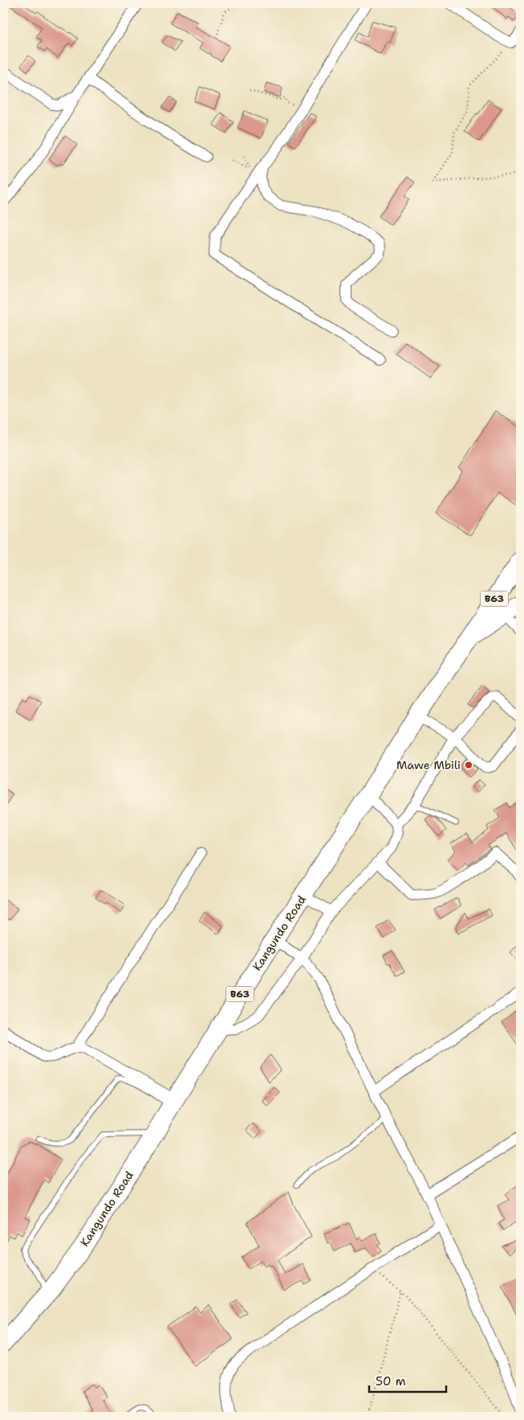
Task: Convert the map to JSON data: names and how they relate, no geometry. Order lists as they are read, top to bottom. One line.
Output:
{"streets":{"highway":["B63","Kangundo Road"]},"places":["Mawe Mbili"],"scale_bar":"50 m"}
